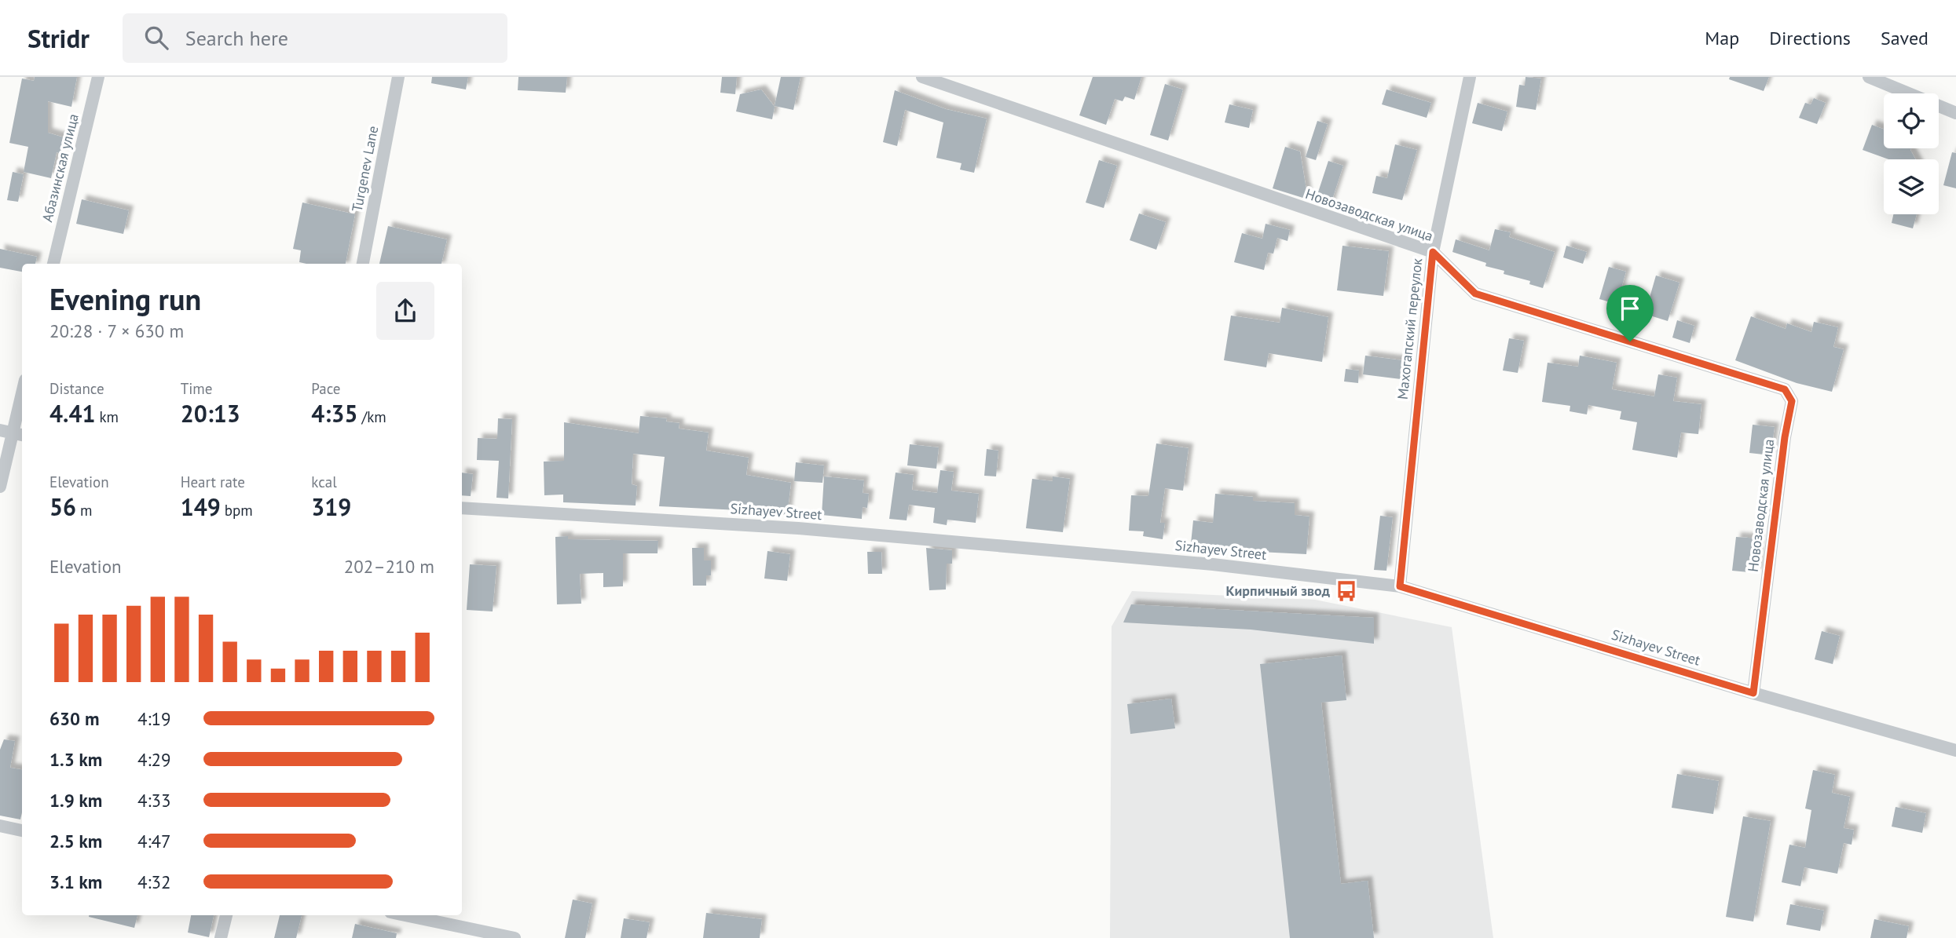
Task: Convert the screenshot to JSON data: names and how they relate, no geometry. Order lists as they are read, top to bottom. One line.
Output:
{"streets":{"street":["Абазинская улица","Turgenev Lane","Новозаводская улица","Махогапский переулок","Sizhayev Street"]},"crossings":[["Новозаводская улица","Махогапский переулок"],["Новозаводская улица","Sizhayev Street"],["Махогапский переулок","Sizhayev Street"]],"places":{"bus stop":["Кирпичный звод"]},"page":{"header":"Stridr","search":"Search here","nav":["Map","Directions","Saved"],"heading":["Evening run","20:28 · 7 × 630 m"],"stats":[["Distance","4.41 km"],["Time","20:13"],["Pace","4:35 /km"],["Elevation","56 m"],["Heart rate","149 bpm"],["kcal","319"]],"chart":["Elevation","202–210 m"],"list":[{"name":"630 m","note":"4:19"},{"name":"1.3 km","note":"4:29"},{"name":"1.9 km","note":"4:33"},{"name":"2.5 km","note":"4:47"},{"name":"3.1 km","note":"4:32"}]}}
